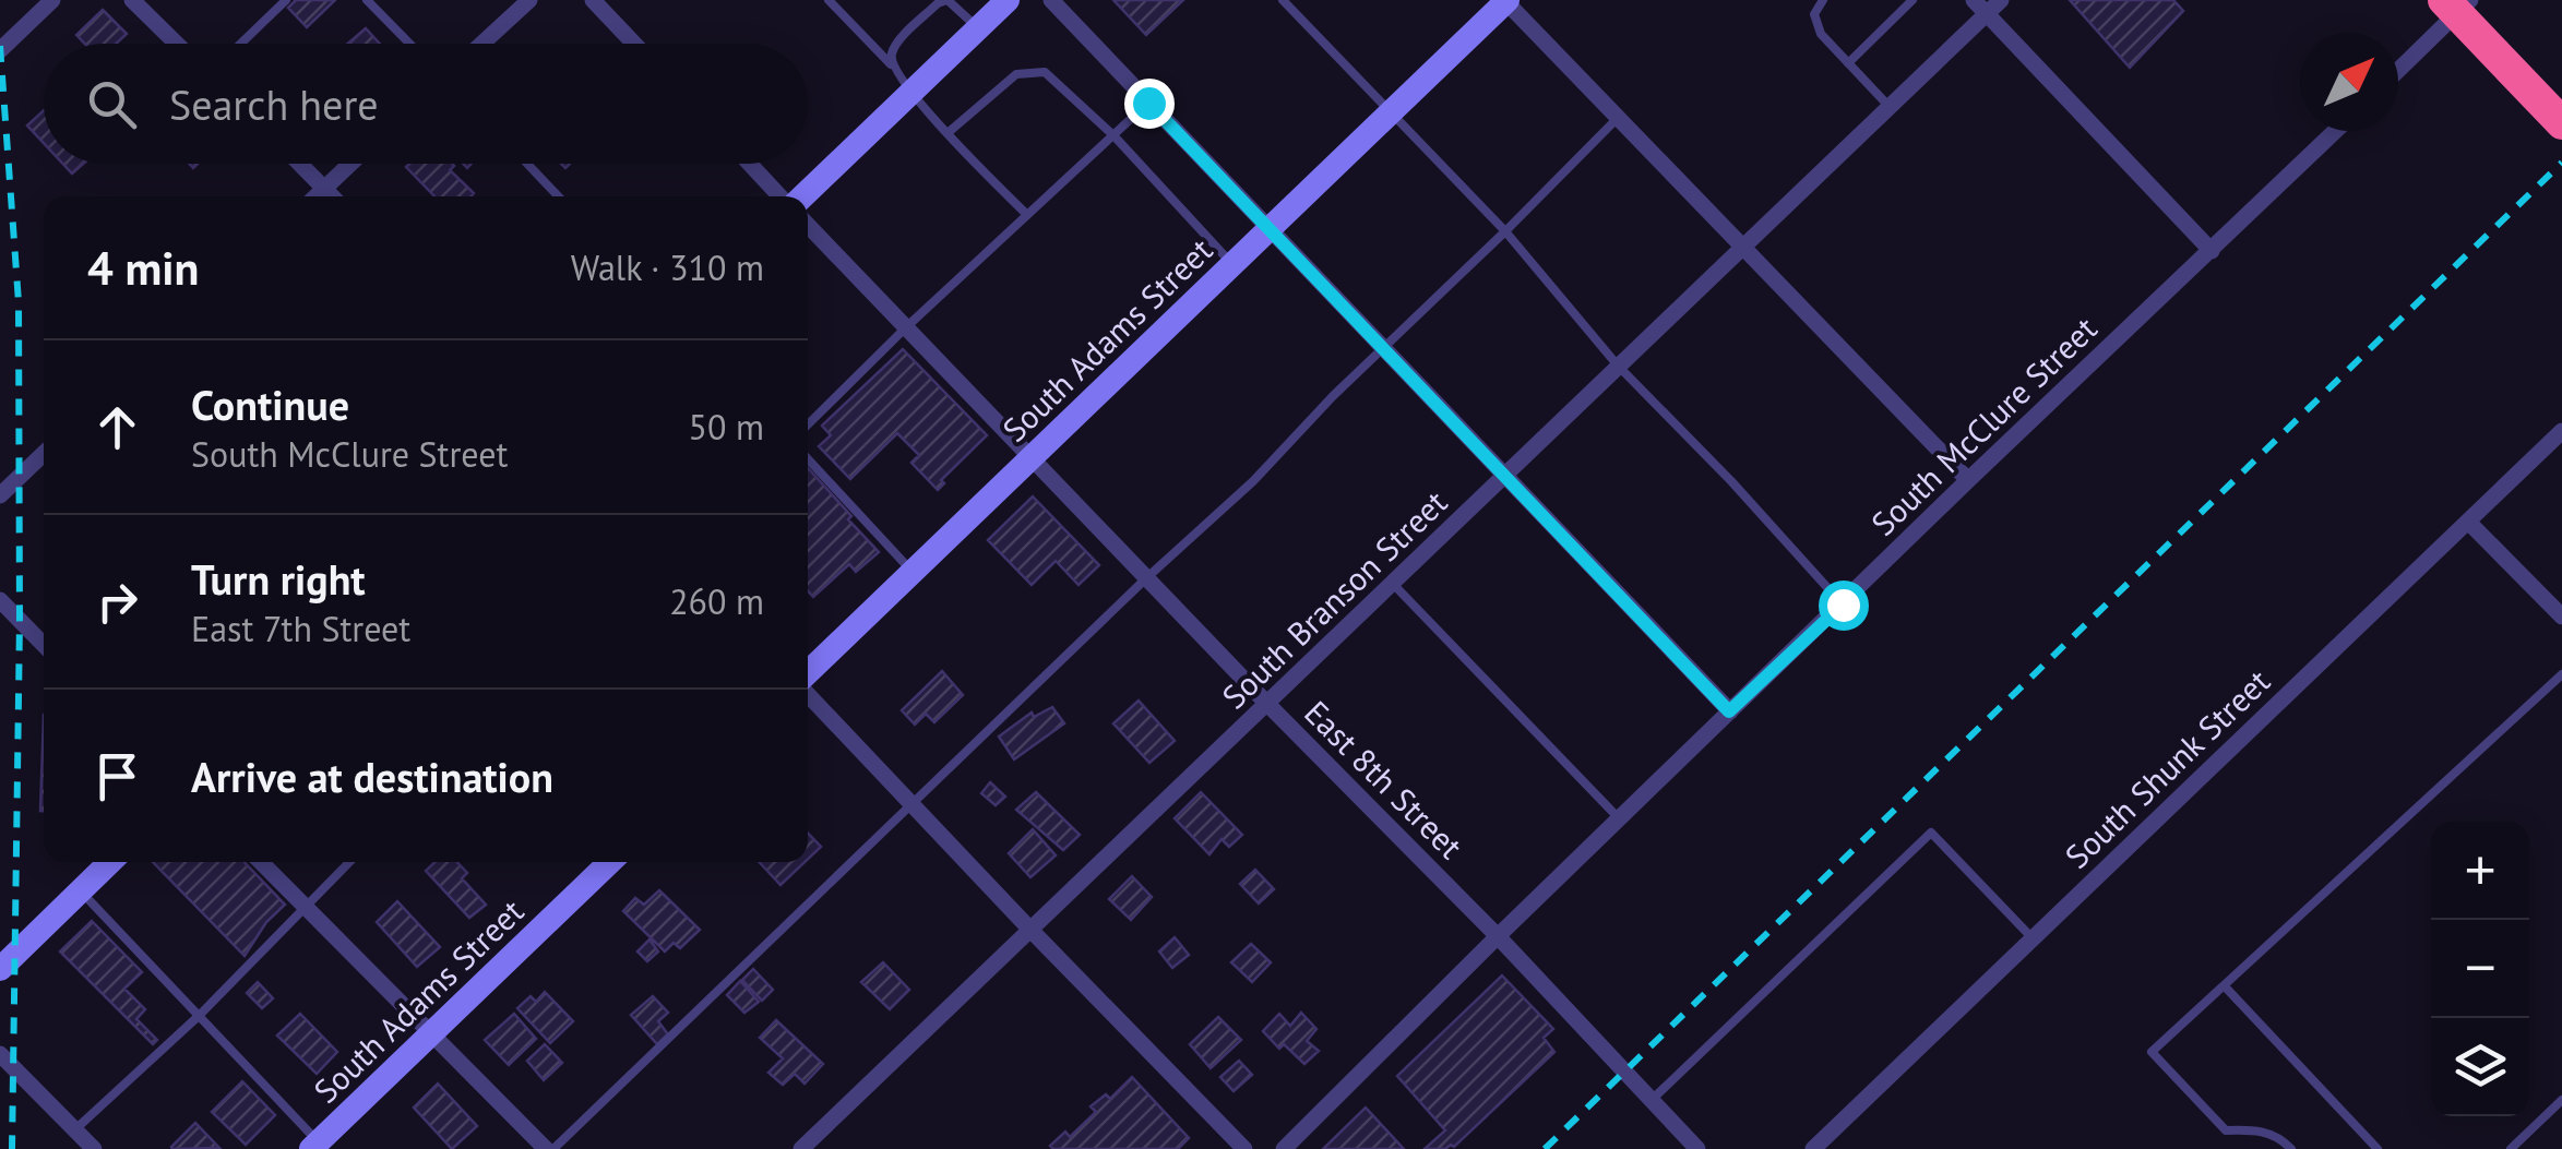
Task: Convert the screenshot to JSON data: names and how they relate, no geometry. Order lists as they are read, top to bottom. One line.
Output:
{"streets":{"main road":["South Adams Street"],"street":["South McClure Street","South Branson Street","South Shunk Street","East 8th Street"]},"crossings":[["South Adams Street","East 8th Street"],["South McClure Street","East 8th Street"],["South Branson Street","East 8th Street"]],"north":"top right","page":{"search":"Search here","heading":["4 min","Walk · 310 m"],"list":[["Continue","South McClure Street","50 m"],["Turn right","East 7th Street","260 m"],"Arrive at destination"],"map_buttons":["+","−"]}}
